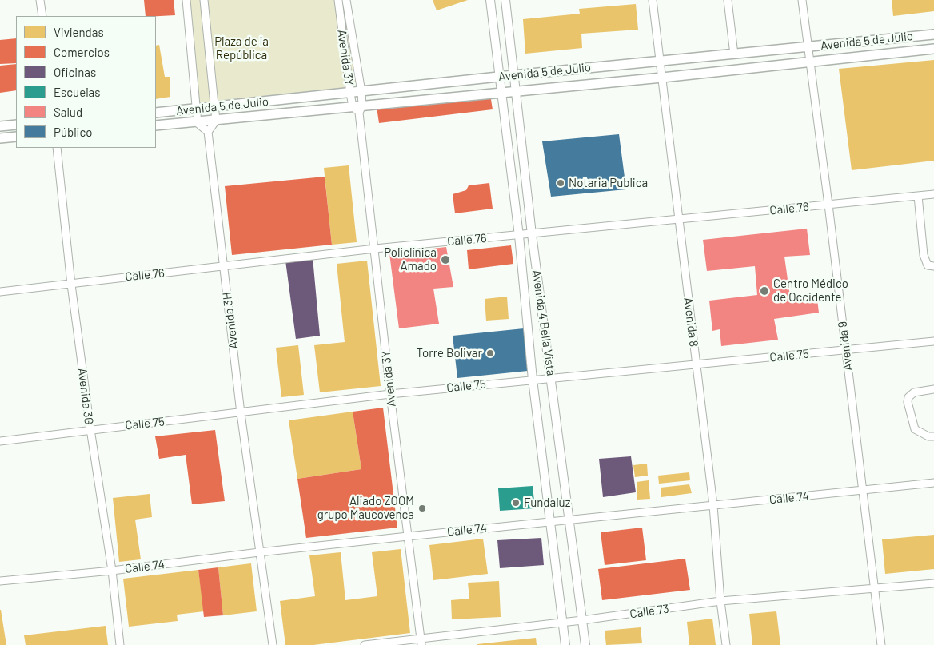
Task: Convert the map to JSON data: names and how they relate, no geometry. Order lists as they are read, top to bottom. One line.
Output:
{"streets":{"main road":["Avenida 5 de Julio"],"street":["Avenida 3Y","Calle 76","Avenida 3H","Avenida 8","Avenida 4 Bella Vista","Avenida 9","Calle 75","Avenida 3G","Calle 74","Calle 73"]},"crossings":[["Avenida 5 de Julio","Avenida 3Y"],["Avenida 5 de Julio","Avenida 8"],["Avenida 5 de Julio","Avenida 4 Bella Vista"],["Avenida 5 de Julio","Avenida 9"],["Avenida 3Y","Calle 76"],["Avenida 3Y","Calle 75"],["Avenida 3Y","Calle 74"],["Avenida 3Y","Calle 73"],["Calle 76","Avenida 3H"],["Calle 76","Avenida 8"],["Calle 76","Avenida 4 Bella Vista"],["Calle 76","Avenida 9"],["Calle 76","Avenida 3G"],["Avenida 3H","Calle 75"],["Avenida 3H","Calle 74"],["Avenida 8","Calle 75"],["Avenida 8","Calle 74"],["Avenida 8","Calle 73"],["Avenida 4 Bella Vista","Calle 75"],["Avenida 4 Bella Vista","Calle 74"],["Avenida 4 Bella Vista","Calle 73"],["Avenida 9","Calle 75"],["Avenida 9","Calle 74"],["Avenida 9","Calle 73"],["Calle 75","Avenida 3G"],["Avenida 3G","Calle 74"]],"parks":["Plaza de la República"],"places":["Notaria Publica","Policlínica Amado","Centro Médico de Occidente","Torre Bolivar","Fundaluz","Aliado ZOOM grupo Maucovenca"],"legend":["Viviendas","Comercios","Oficinas","Escuelas","Salud","Público"]}
